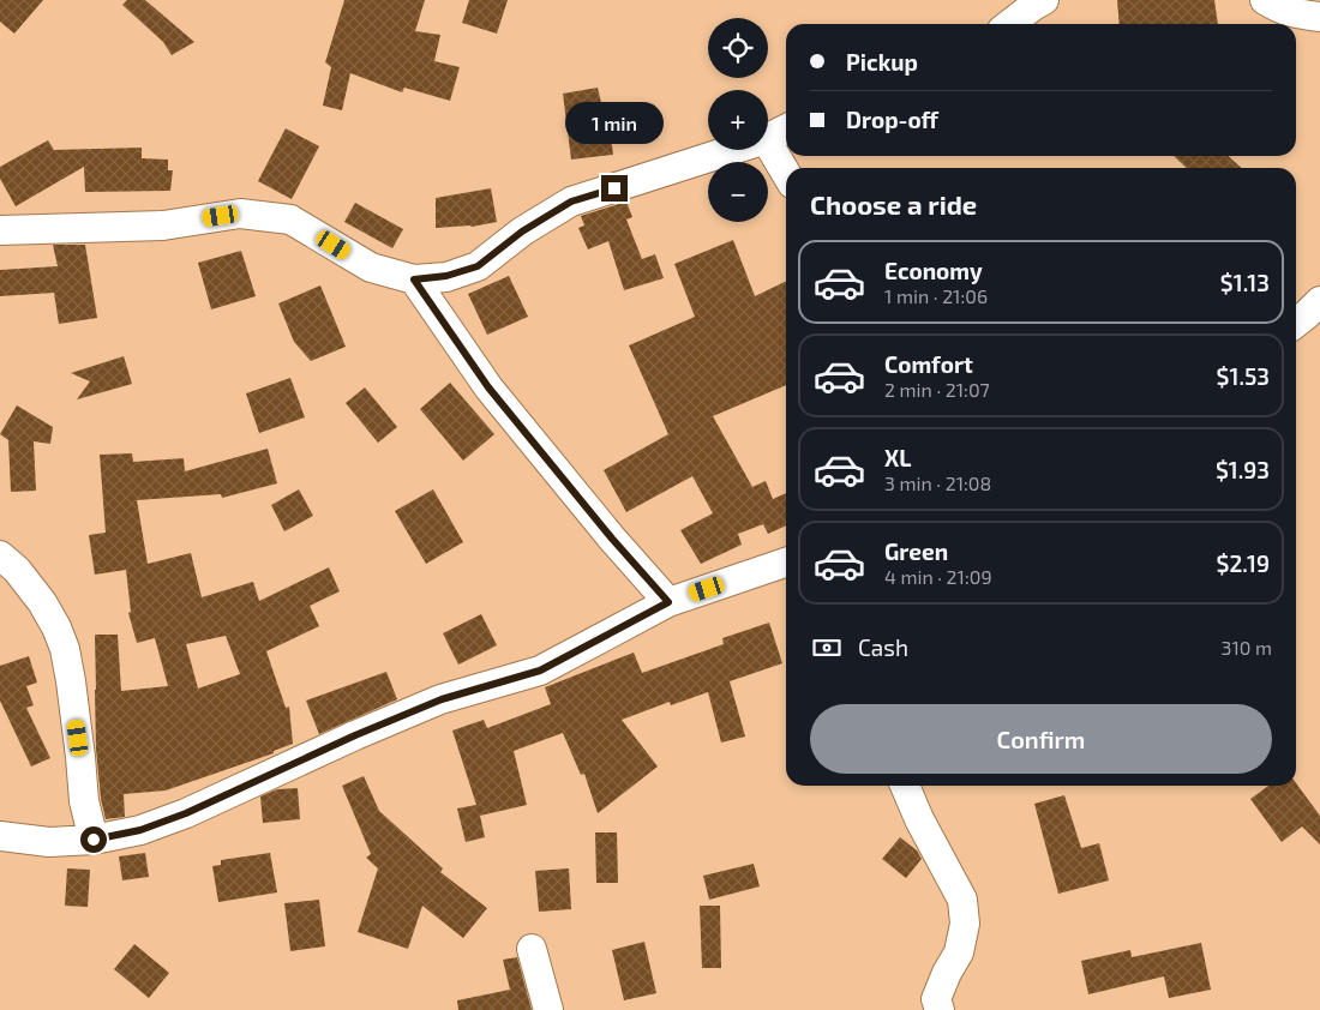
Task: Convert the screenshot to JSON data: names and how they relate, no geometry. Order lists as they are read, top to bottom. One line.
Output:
{"page":{"map_buttons":["+","−"],"banner":["Pickup","Drop-off"],"bubble":"1 min","heading":"Choose a ride","list":[{"name":"Economy","note":"1 min · 21:06","value":"$1.13"},{"name":"Comfort","note":"2 min · 21:07","value":"$1.53"},{"name":"XL","note":"3 min · 21:08","value":"$1.93"},{"name":"Green","note":"4 min · 21:09","value":"$2.19"}],"pay":["Cash","310 m"],"buttons":"Confirm"}}
